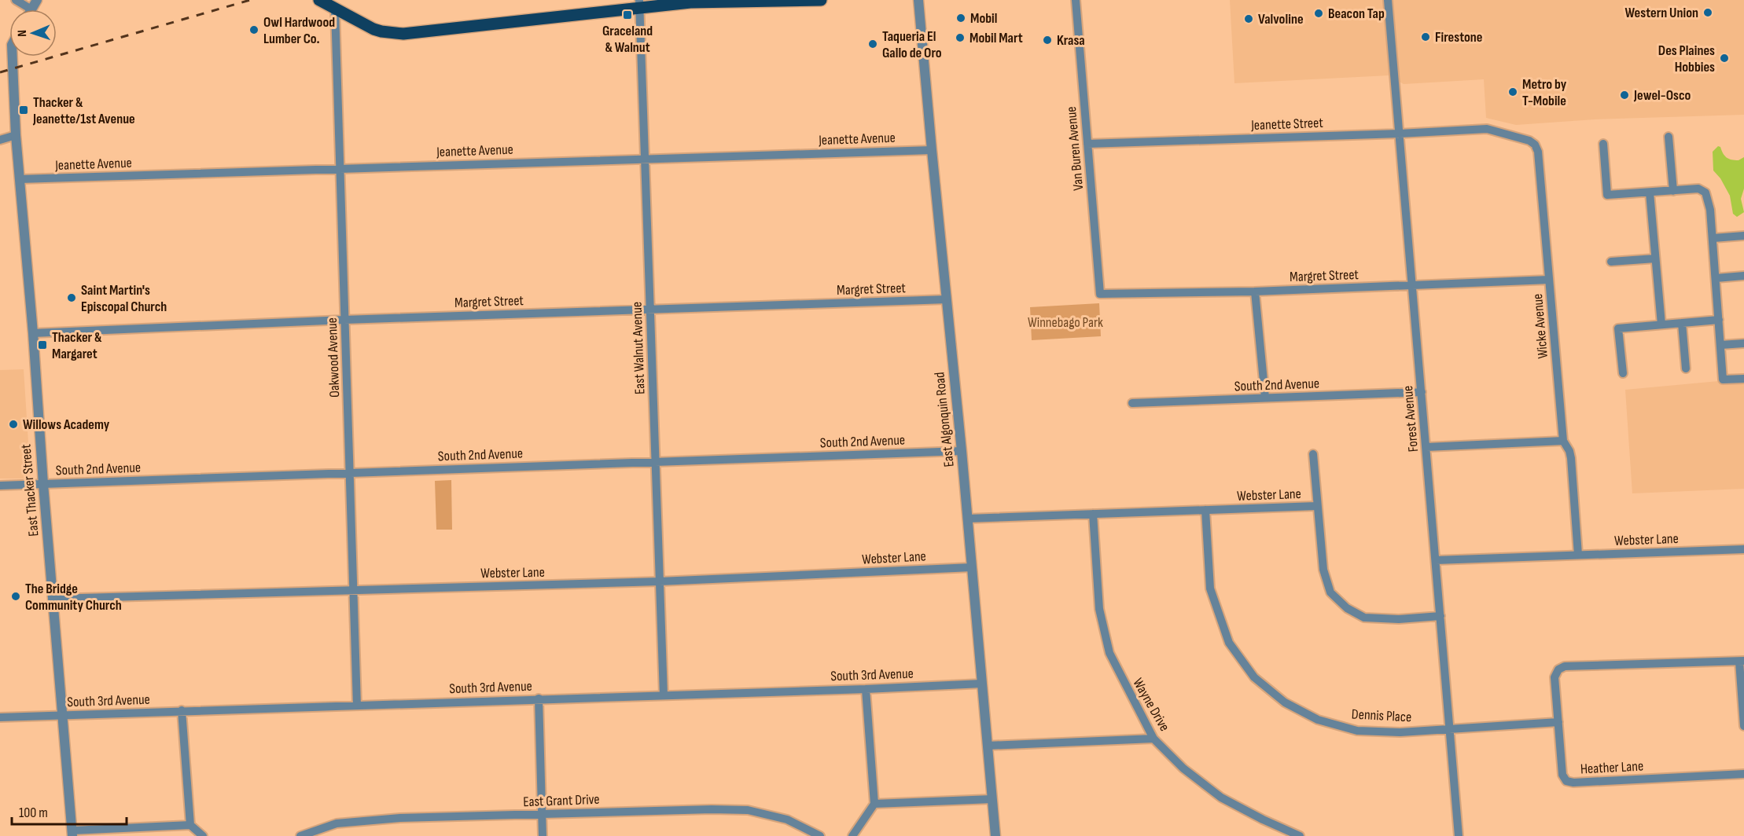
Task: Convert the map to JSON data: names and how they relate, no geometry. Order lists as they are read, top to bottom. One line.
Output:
{"streets":{"street":["Jeanette Street","Jeanette Avenue","Van Buren Avenue","Margret Street","Wicke Avenue","East Walnut Avenue","Oakwood Avenue","South 2nd Avenue","Forest Avenue","East Algonquin Road","East Thacker Street","Webster Lane","South 3rd Avenue","Wayne Drive","Dennis Place","Heather Lane","East Grant Drive"]},"crossings":[["Jeanette Street","Van Buren Avenue"],["Jeanette Street","Wicke Avenue"],["Jeanette Street","Forest Avenue"],["Jeanette Avenue","East Walnut Avenue"],["Jeanette Avenue","Oakwood Avenue"],["Jeanette Avenue","East Algonquin Road"],["Jeanette Avenue","East Thacker Street"],["Van Buren Avenue","Margret Street"],["Margret Street","Wicke Avenue"],["Margret Street","East Walnut Avenue"],["Margret Street","Oakwood Avenue"],["Margret Street","Forest Avenue"],["Margret Street","East Algonquin Road"],["Margret Street","East Thacker Street"],["Wicke Avenue","Webster Lane"],["East Walnut Avenue","South 2nd Avenue"],["East Walnut Avenue","Webster Lane"],["East Walnut Avenue","South 3rd Avenue"],["Oakwood Avenue","South 2nd Avenue"],["Oakwood Avenue","Webster Lane"],["Oakwood Avenue","South 3rd Avenue"],["South 2nd Avenue","Forest Avenue"],["South 2nd Avenue","East Algonquin Road"],["South 2nd Avenue","East Thacker Street"],["Forest Avenue","Webster Lane"],["Forest Avenue","Dennis Place"],["East Algonquin Road","Webster Lane"],["East Algonquin Road","South 3rd Avenue"],["East Thacker Street","Webster Lane"],["East Thacker Street","South 3rd Avenue"],["Webster Lane","Wayne Drive"],["Webster Lane","Dennis Place"],["Dennis Place","Heather Lane"]],"parks":["Winnebago Park"],"places":{"other":["Western Union","Beacon Tap","Mobil","Valvoline","Owl Hardwood Lumber Co.","Firestone","Mobil Mart","Krasa","Taqueria El Gallo de Oro","Des Plaines Hobbies","Metro by T-Mobile","Jewel-Osco","Saint Martin's Episcopal Church","Willows Academy","The Bridge Community Church"],"transit":["Graceland & Walnut","Thacker & Jeanette/1st Avenue","Thacker & Margaret"]},"scale_bar":"100 m","north":"left"}
